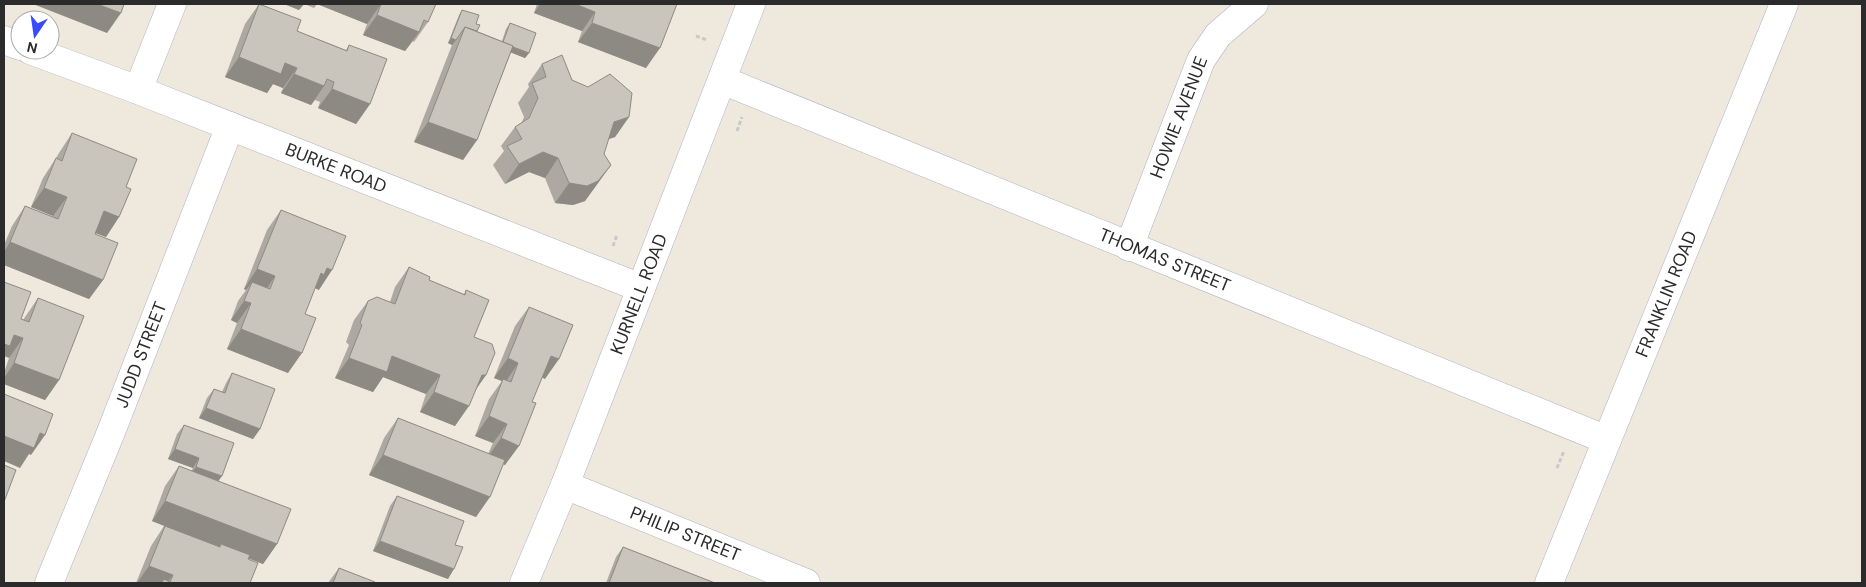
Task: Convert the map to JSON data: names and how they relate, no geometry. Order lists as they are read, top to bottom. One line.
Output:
{"streets":{"street":["HOWIE AVENUE","BURKE ROAD","THOMAS STREET","KURNELL ROAD","FRANKLIN ROAD","JUDD STREET","PHILIP STREET"]},"crossings":[["HOWIE AVENUE","THOMAS STREET"],["BURKE ROAD","KURNELL ROAD"],["BURKE ROAD","JUDD STREET"],["THOMAS STREET","KURNELL ROAD"],["THOMAS STREET","FRANKLIN ROAD"],["KURNELL ROAD","PHILIP STREET"]],"north":"bottom"}
